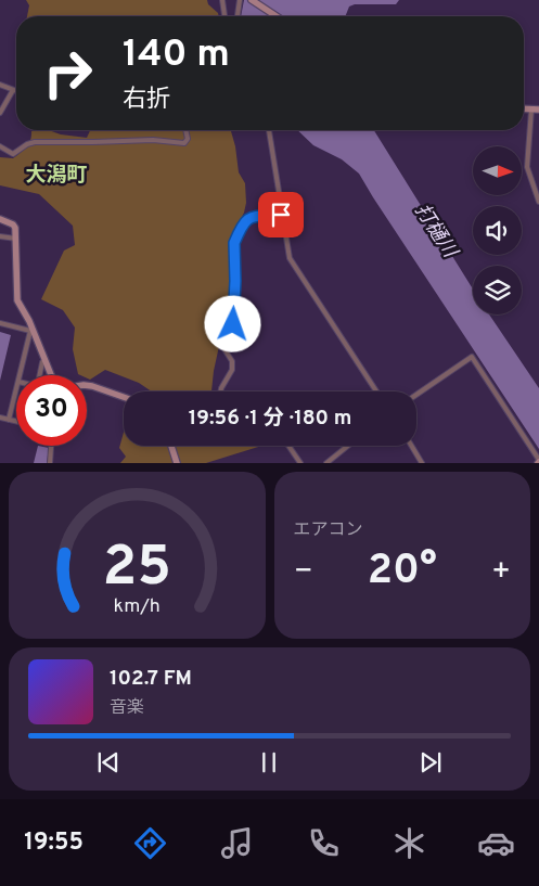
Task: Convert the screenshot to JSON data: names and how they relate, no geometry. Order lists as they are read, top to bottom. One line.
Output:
{"districts":["大潟町"],"water":["打樋川"],"north":"right","page":{"turn":["140 m","右折"],"limit":"30","trip":"19:56 · 1 分 · 180 m","tile":"エアコン","heat":["−","20°","+"],"song":["102.7 FM","音楽"],"tabs":"19:55","gauge":["25","km/h"]}}
